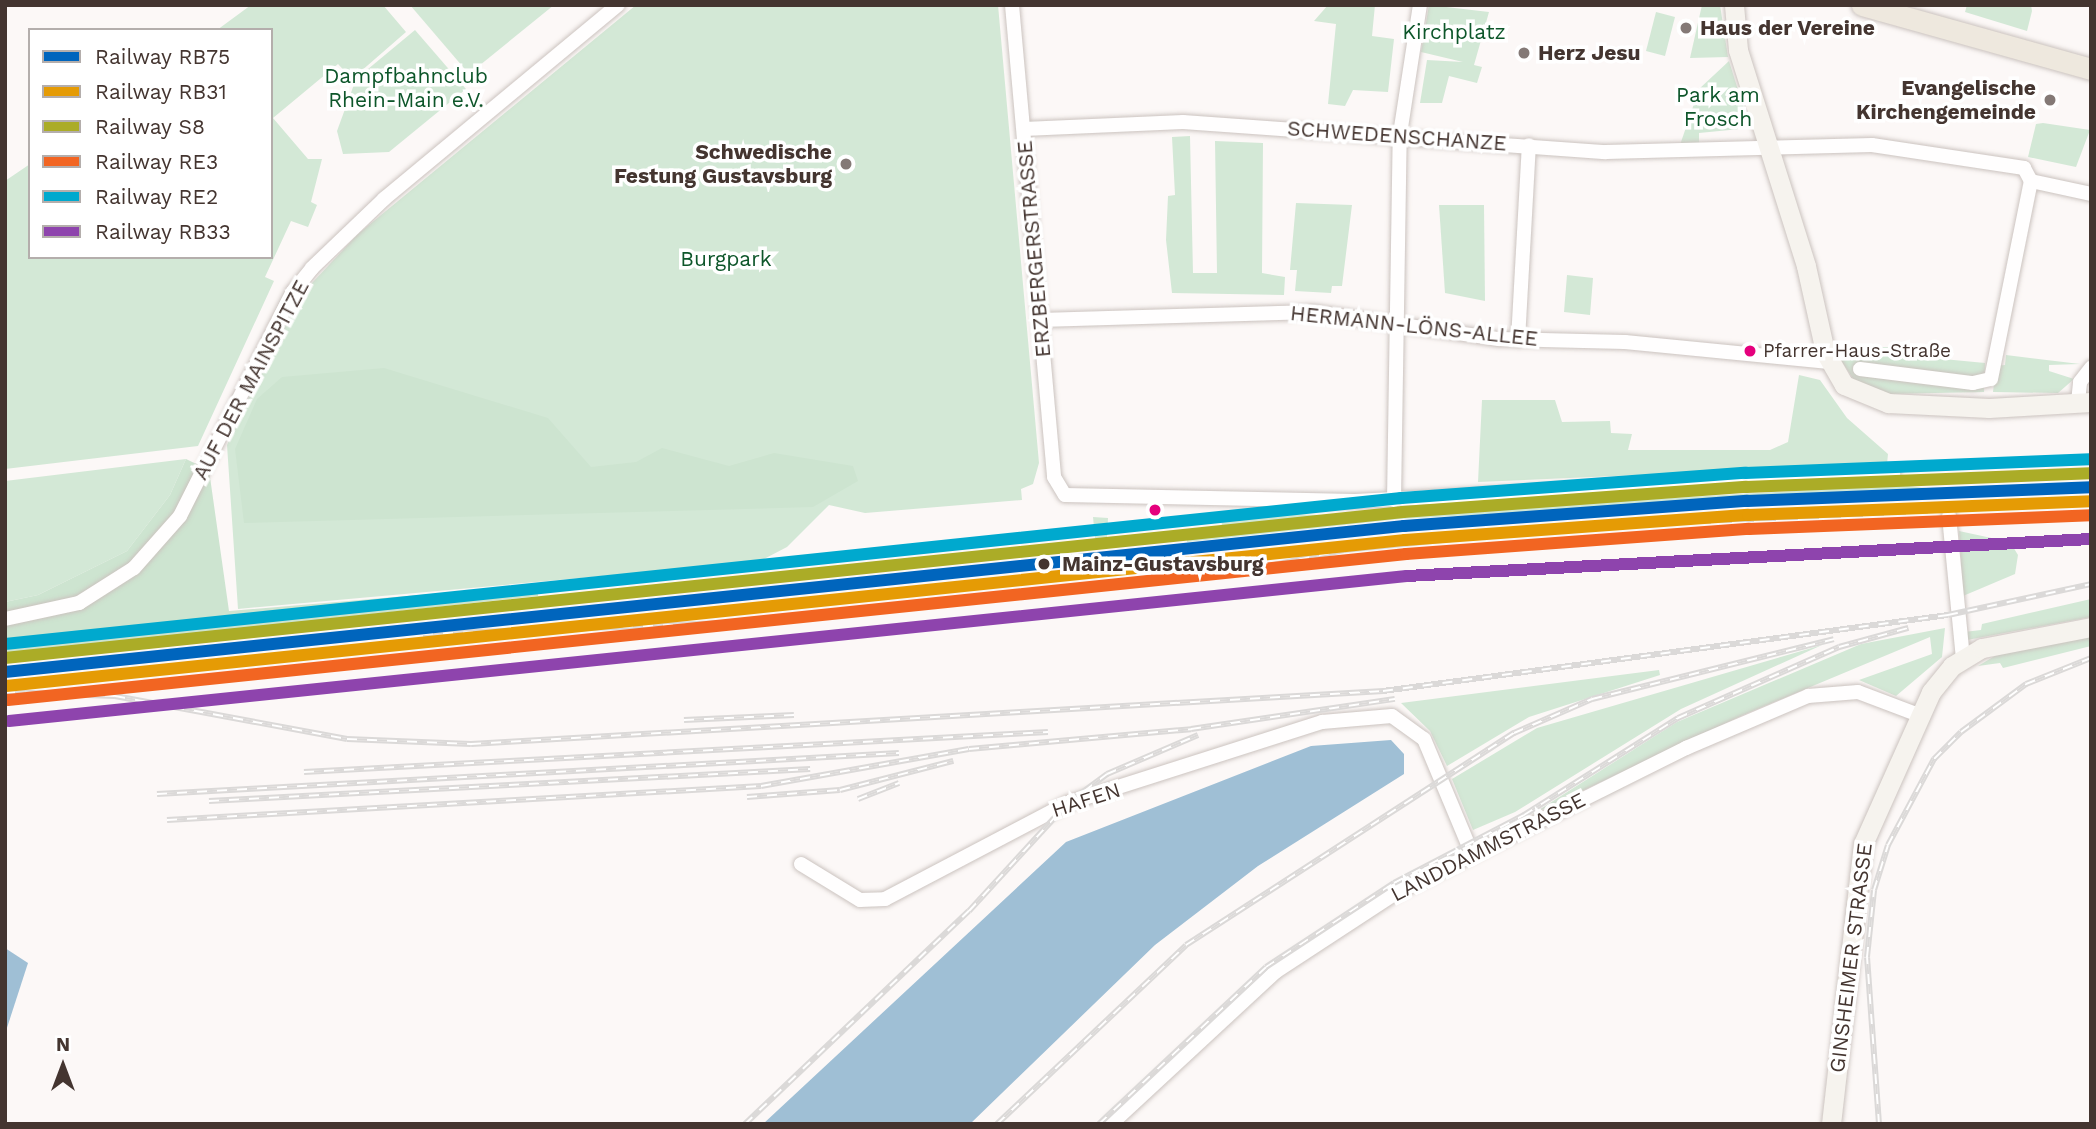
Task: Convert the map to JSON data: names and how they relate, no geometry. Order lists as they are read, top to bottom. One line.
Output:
{"streets":{"main road":["GINSHEIMER STRASSE"],"street":["SCHWEDENSCHANZE","ERZBERGERSTRASSE","HERMANN-LÖNS-ALLEE","AUF DER MAINSPITZE","HAFEN","LANDDAMMSTRASSE"]},"crossings":[["SCHWEDENSCHANZE","ERZBERGERSTRASSE"],["ERZBERGERSTRASSE","HERMANN-LÖNS-ALLEE"],["HAFEN","LANDDAMMSTRASSE"],["LANDDAMMSTRASSE","GINSHEIMER STRASSE"]],"parks":["Kirchplatz","Dampfbahnclub Rhein-Main e.V.","Park am Frosch","Burgpark"],"places":["Haus der Vereine","Herz Jesu","Evangelische Kirchengemeinde","Schwedische Festung Gustavsburg","Pfarrer-Haus-Straße","Mainz-Gustavsburg"],"lines":["rail line RE2","rail line S8","rail line RB75","rail line RB31","rail line RE3","rail line RB33"],"legend":["Railway RB75","Railway RB31","Railway S8","Railway RE3","Railway RE2","Railway RB33"],"north":"top"}
